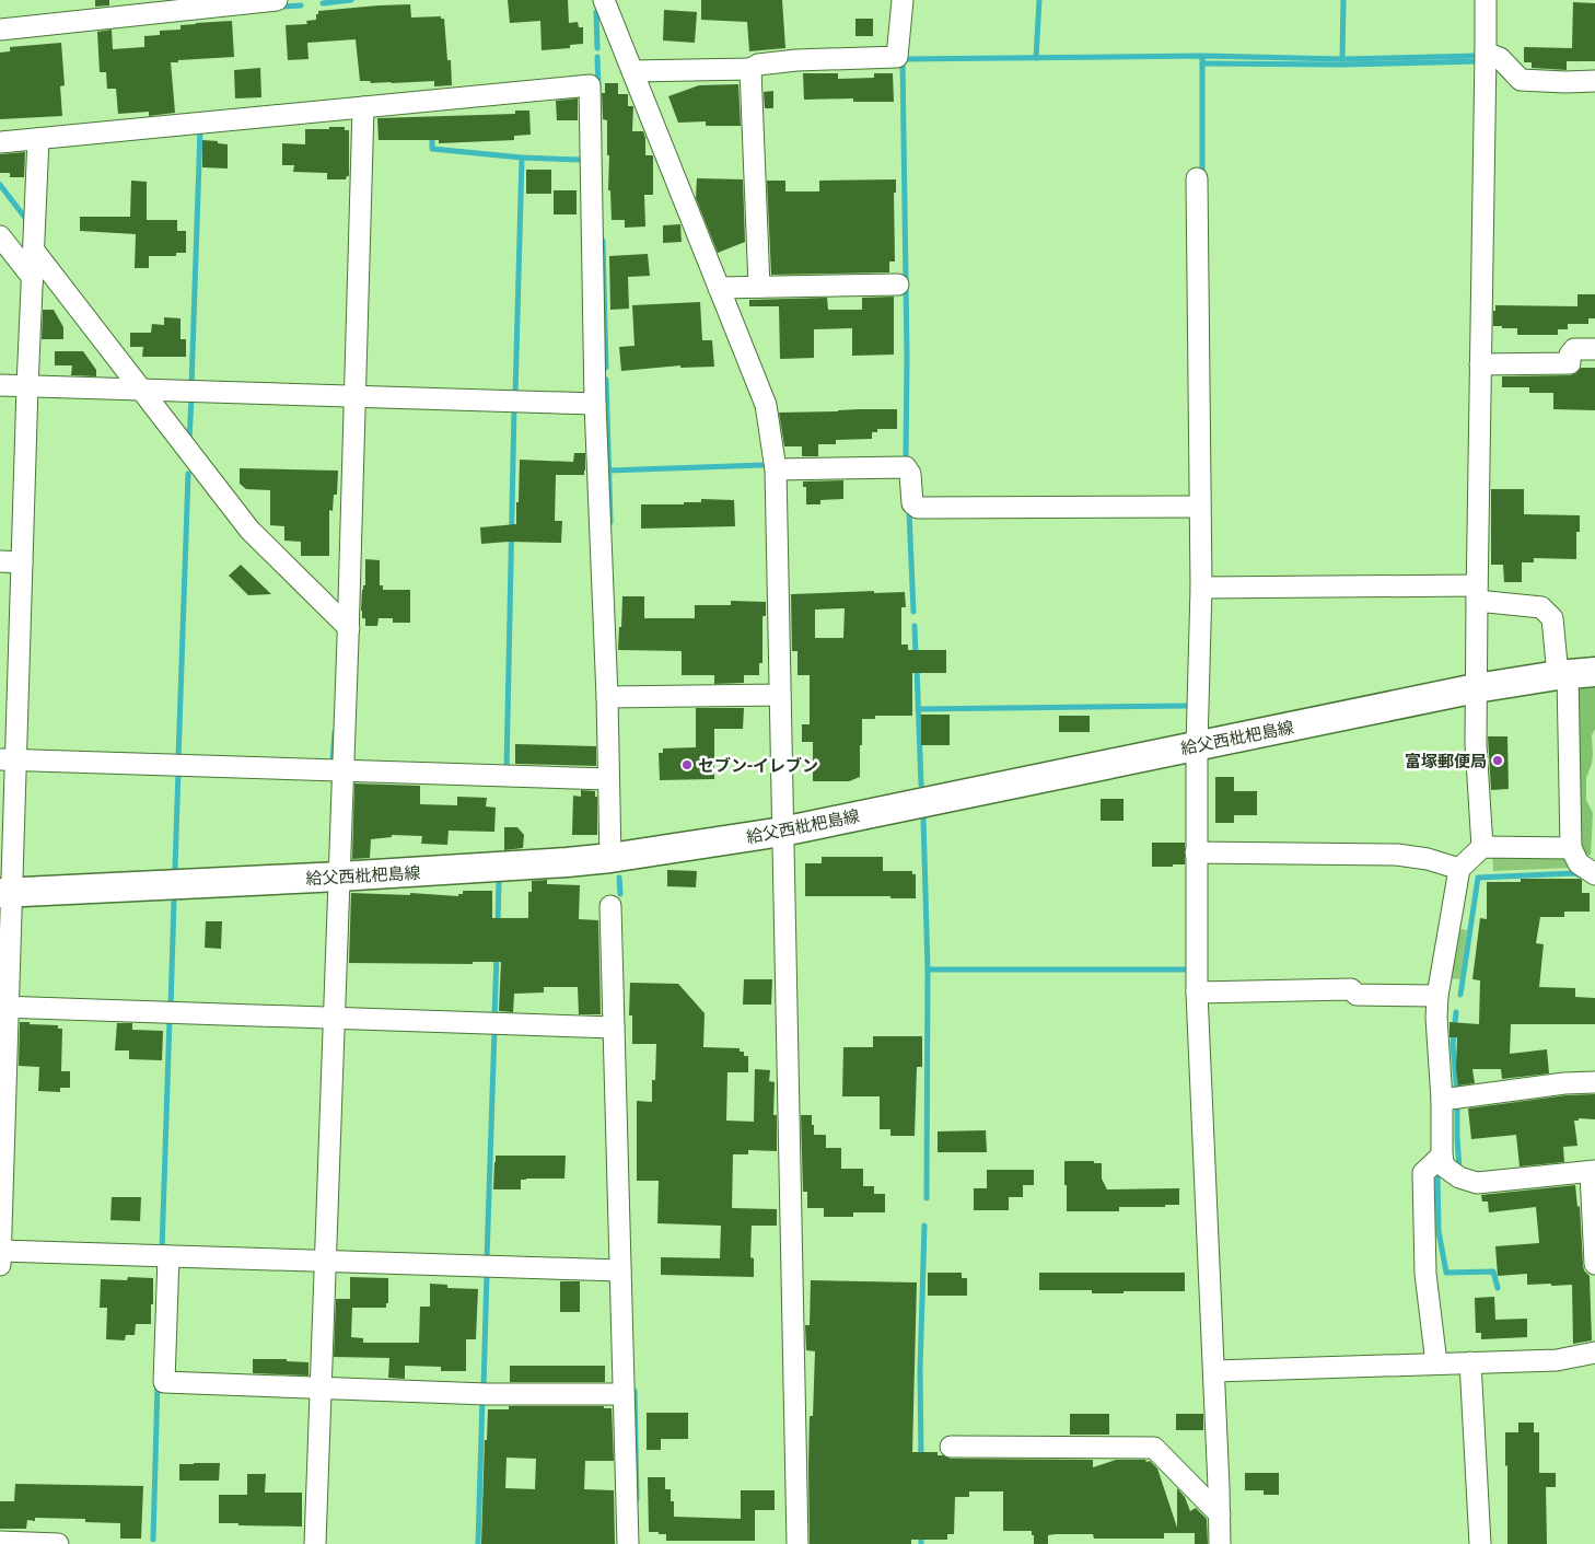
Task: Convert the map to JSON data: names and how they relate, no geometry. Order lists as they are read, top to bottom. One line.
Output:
{"streets":{"main road":["給父西枇杷島線"]},"places":["富塚郵便局","セブン-イレブン"]}
